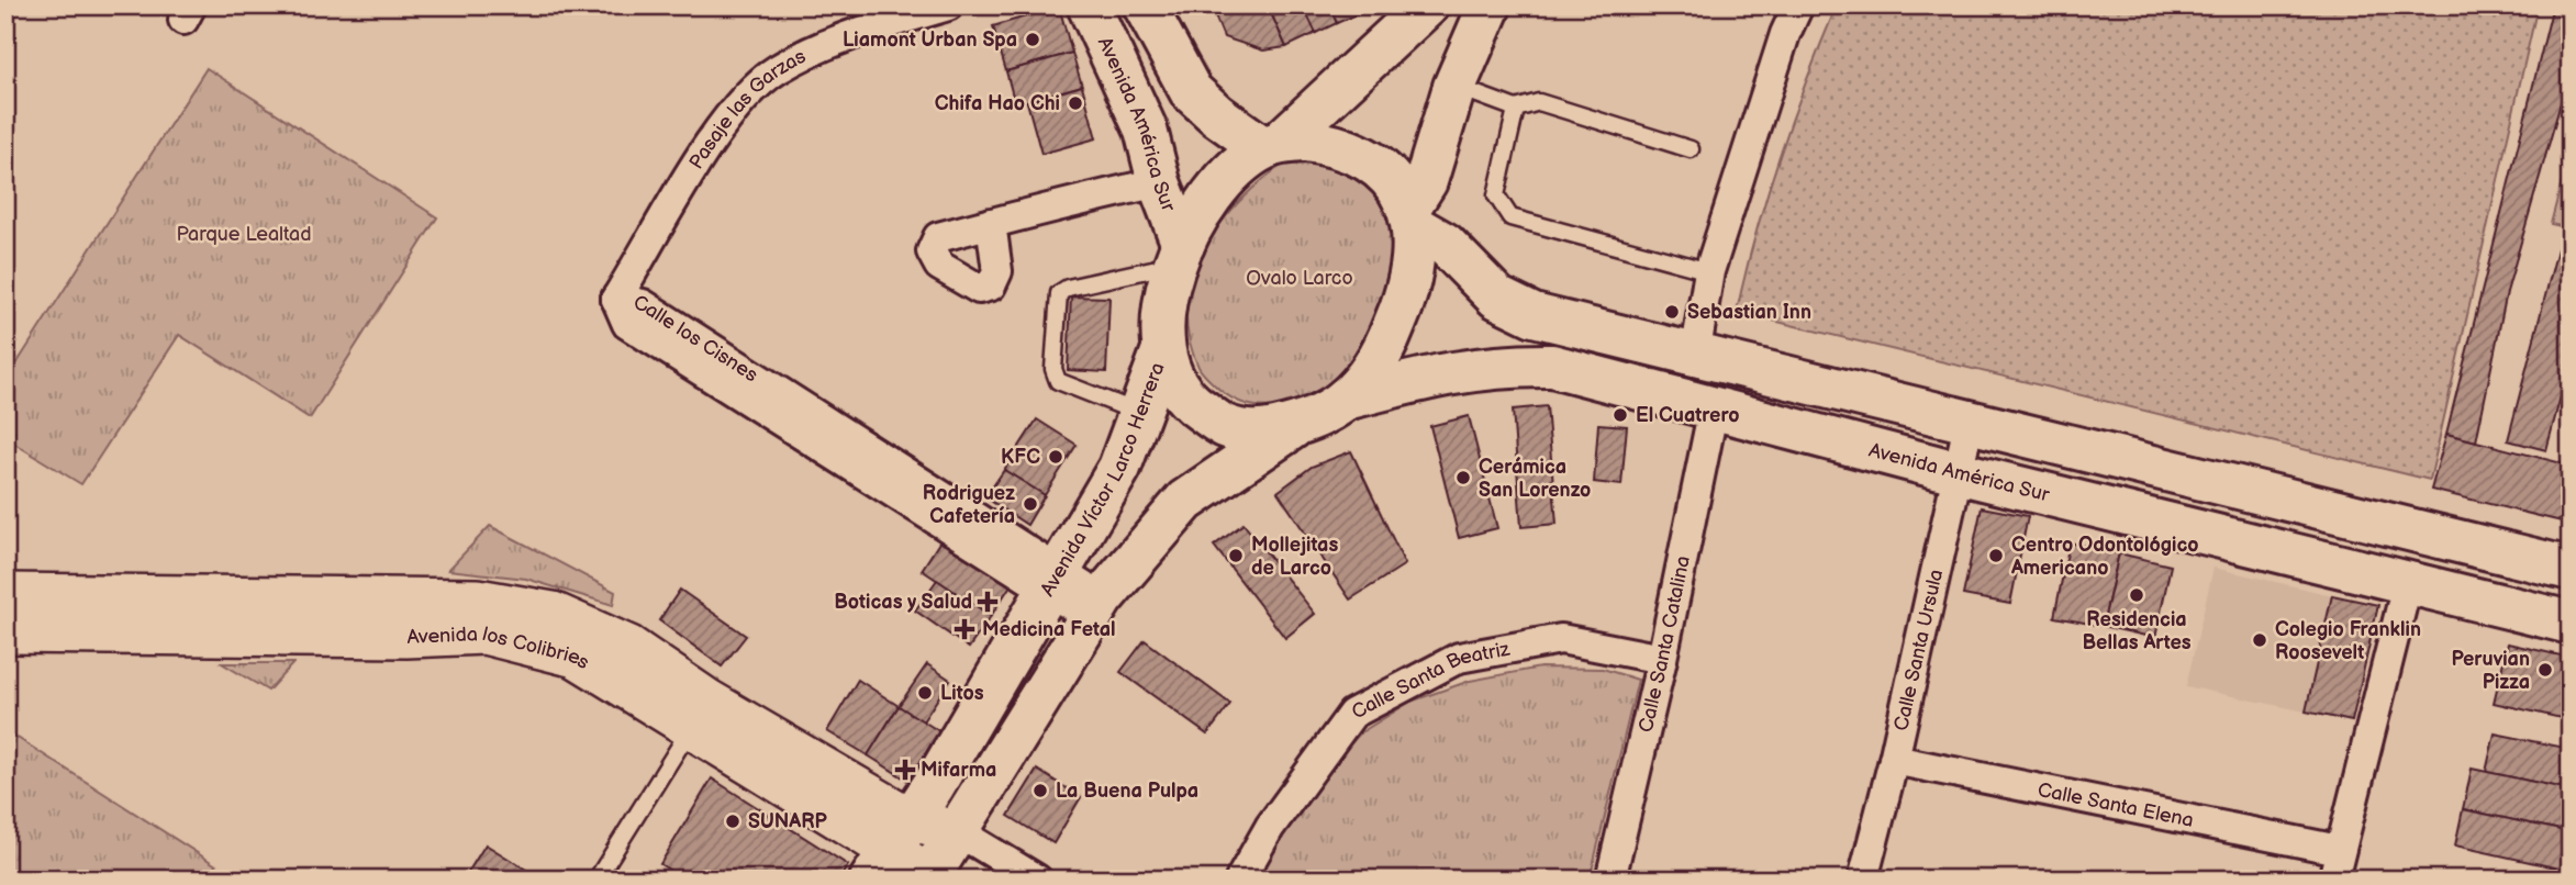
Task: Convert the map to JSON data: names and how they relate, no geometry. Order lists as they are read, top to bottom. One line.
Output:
{"streets":{"main road":["Avenida América Sur","Avenida Víctor Larco Herrera"],"street":["Pasaje las Garzas","Calle los Cisnes","Calle Santa Catalina","Calle Santa Ursula","Avenida los Colibries","Calle Santa Beatriz","Calle Santa Elena"]},"crossings":[["Pasaje las Garzas","Calle los Cisnes"],["Avenida América Sur","Avenida Víctor Larco Herrera"],["Avenida América Sur","Calle Santa Catalina"],["Avenida América Sur","Calle Santa Ursula"],["Calle los Cisnes","Avenida Víctor Larco Herrera"],["Avenida Víctor Larco Herrera","Avenida los Colibries"],["Calle Santa Catalina","Calle Santa Beatriz"],["Calle Santa Ursula","Calle Santa Elena"]],"parks":["Parque Lealtad","Ovalo Larco"],"places":{"other":["Liamont Urban Spa","Chifa Hao Chi","Sebastian Inn","El Cuatrero","KFC","Cerámica San Lorenzo","Rodriguez Cafetería","Mollejitas de Larco","Centro Odontológico Americano","Residencia Bellas Artes","Colegio Franklin Roosevelt","Peruvian Pizza","Litos","La Buena Pulpa","SUNARP"],"health":["Boticas y Salud","Medicina Fetal","Mifarma"]}}
